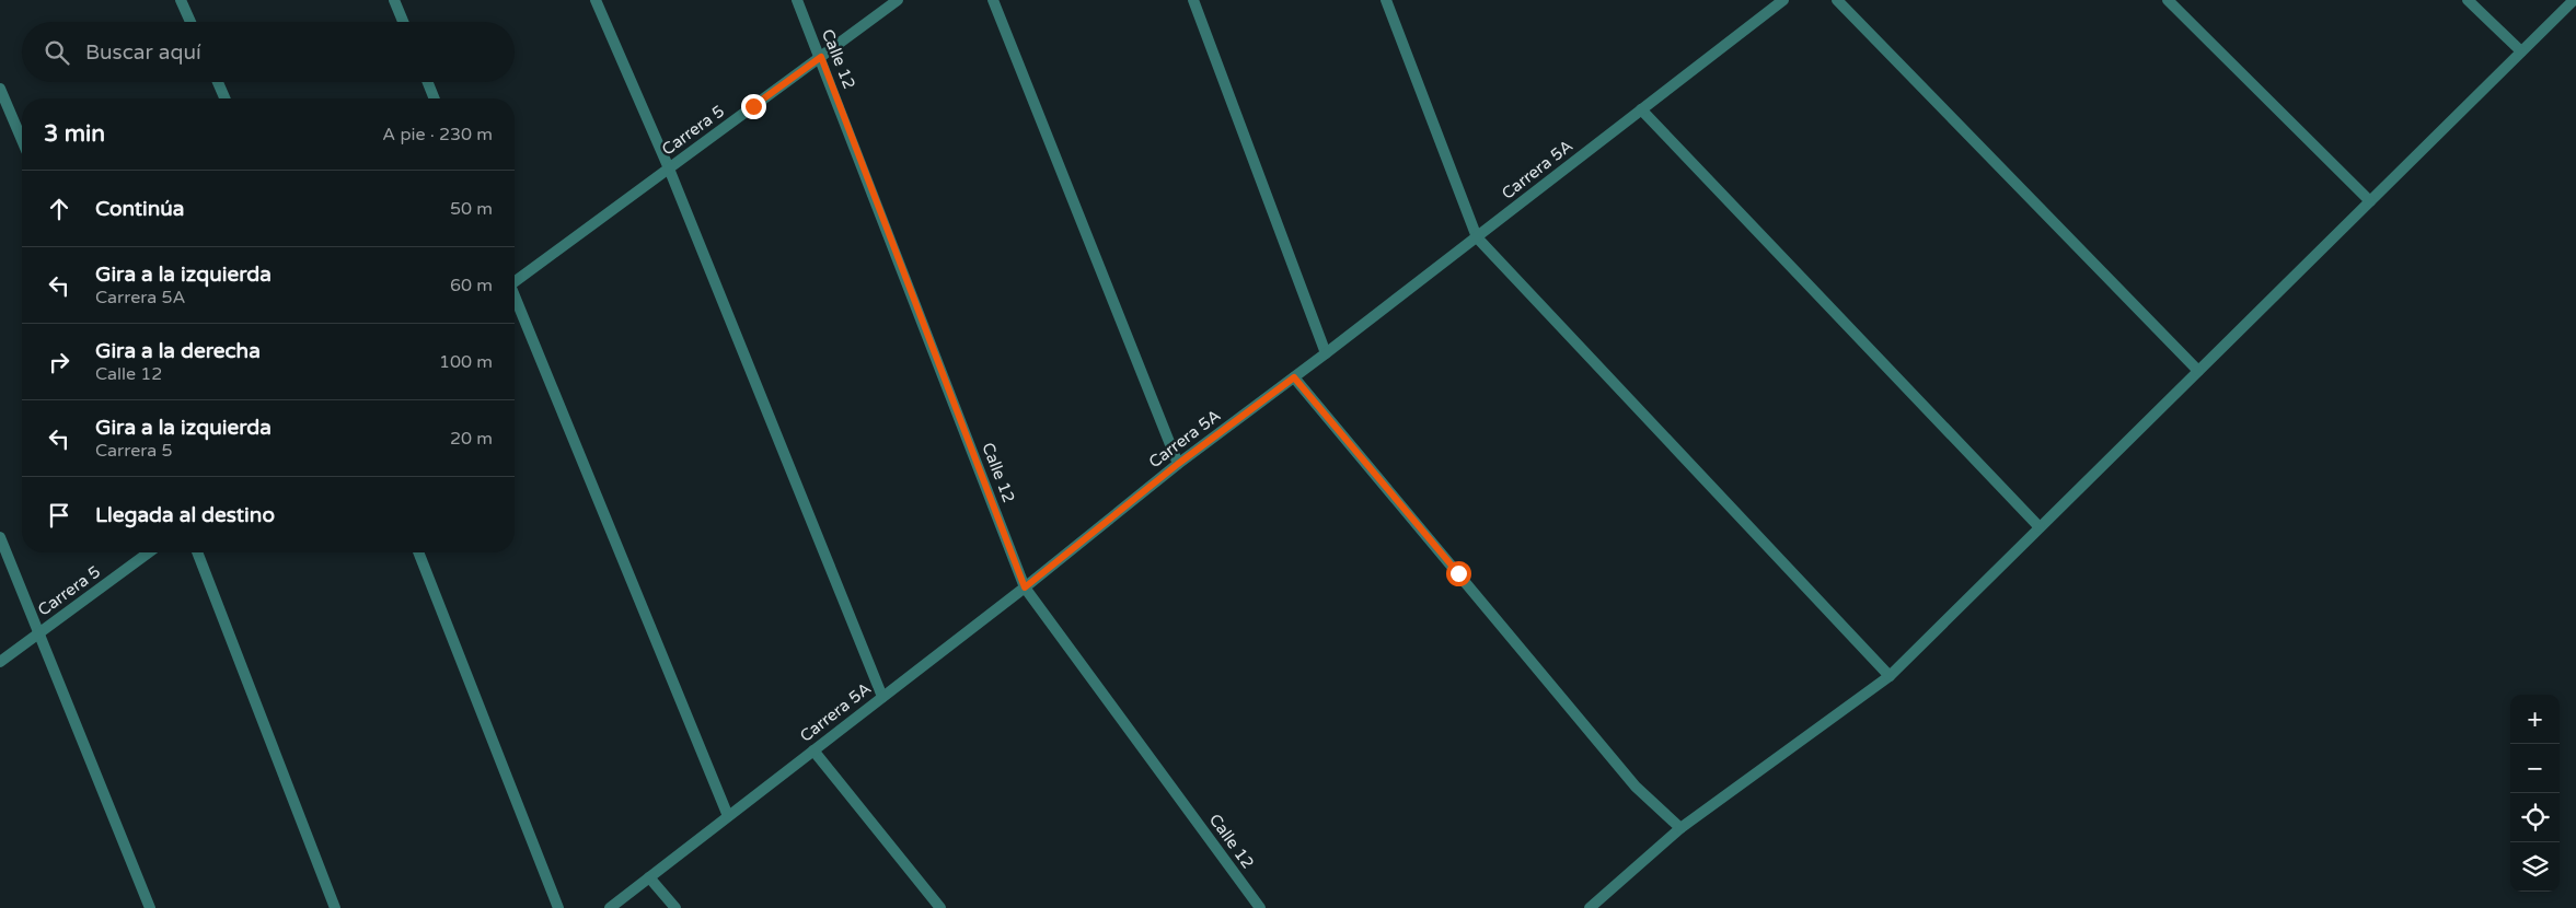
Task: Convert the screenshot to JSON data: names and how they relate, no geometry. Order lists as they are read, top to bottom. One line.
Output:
{"streets":{"street":["Calle 12","Carrera 5","Carrera 5A"]},"crossings":[["Calle 12","Carrera 5"],["Calle 12","Carrera 5A"]],"page":{"search":"Buscar aquí","heading":["3 min","A pie · 230 m"],"list":[["Continúa","50 m"],["Gira a la izquierda","Carrera 5A","60 m"],["Gira a la derecha","Calle 12","100 m"],["Gira a la izquierda","Carrera 5","20 m"],"Llegada al destino"],"map_buttons":["+","−"]}}
